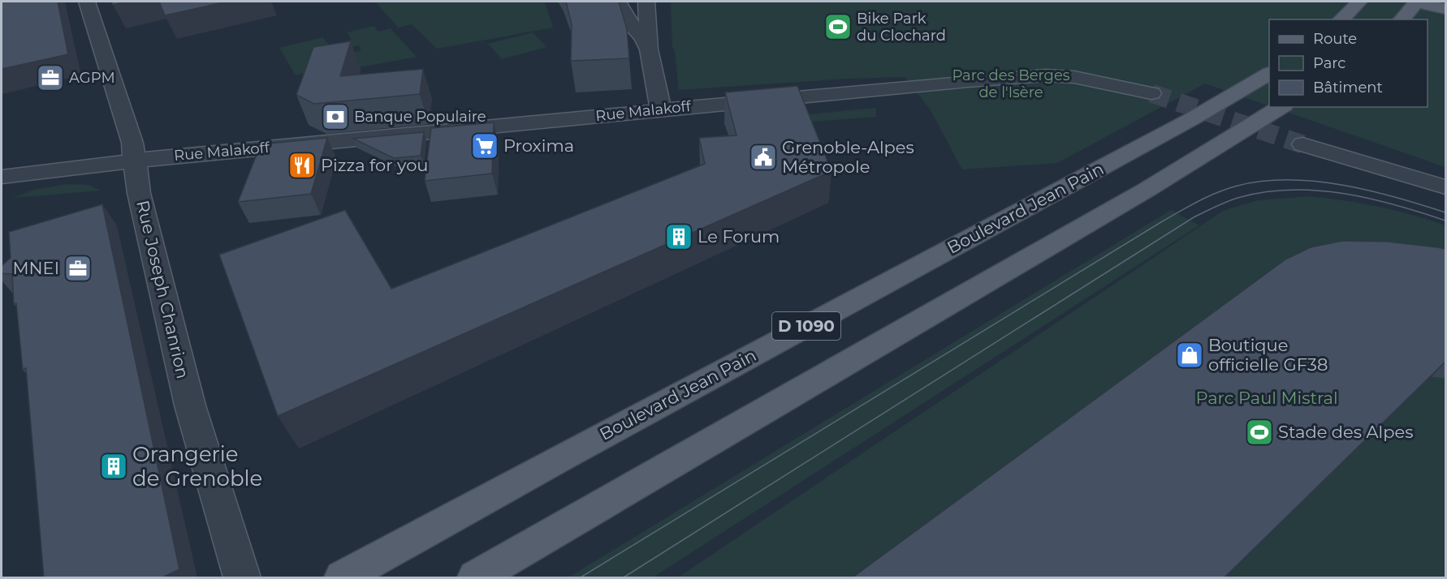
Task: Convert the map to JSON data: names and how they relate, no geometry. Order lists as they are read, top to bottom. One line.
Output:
{"streets":{"main road":["Boulevard Jean Pain","D 1090"],"street":["Rue Malakoff","Rue Joseph Chanrion"]},"crossings":[["Rue Malakoff","Rue Joseph Chanrion"]],"parks":["Parc des Berges de l'Isère","Parc Paul Mistral"],"places":{"sports":["Bike Park du Clochard","Stade des Alpes"],"office":["AGPM","MNEI"],"bank":["Banque Populaire"],"supermarket":["Proxima"],"public building":["Grenoble-Alpes Métropole"],"restaurant":["Pizza for you"],"building":["Le Forum","Orangerie de Grenoble"],"shop":["Boutique officielle GF38"]},"legend":["Route","Parc","Bâtiment"]}
